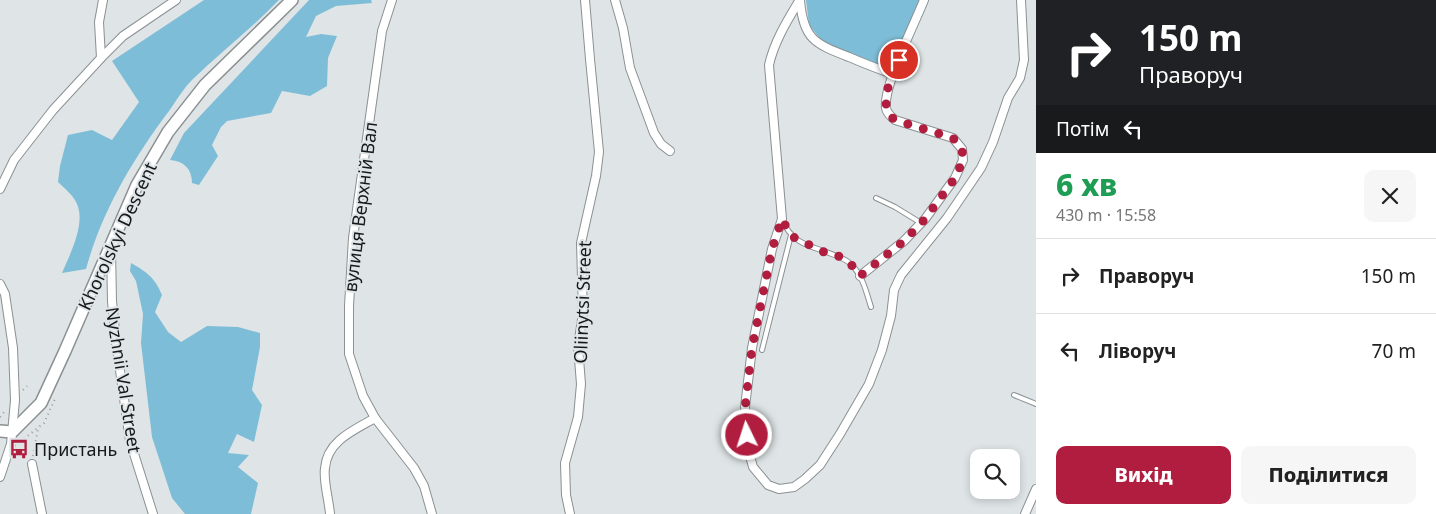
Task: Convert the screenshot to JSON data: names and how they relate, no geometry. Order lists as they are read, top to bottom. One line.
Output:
{"streets":{"main road":["Khorolskyi Descent"],"street":["вулиця Верхній Вал","Oliinytsi Street","Nyzhnii Val Street"]},"crossings":[["Khorolskyi Descent","Nyzhnii Val Street"]],"places":{"bus stop":["Пристань"]},"page":{"turn":["150 m","Праворуч"],"then":"Потім","heading":["6 хв","430 m · 15:58"],"list":[{"name":"Праворуч","value":"150 m"},{"name":"Ліворуч","value":"70 m"}],"buttons":["Вихід","Поділитися"]}}
